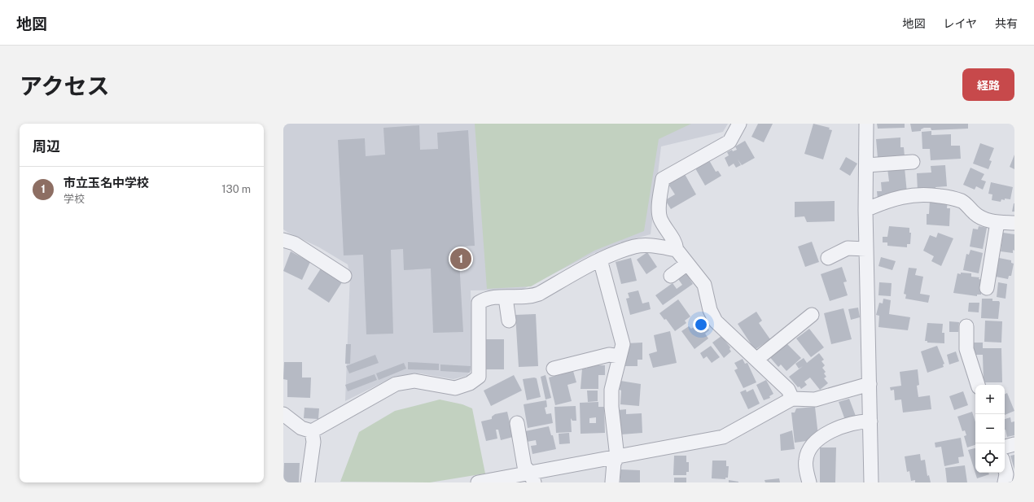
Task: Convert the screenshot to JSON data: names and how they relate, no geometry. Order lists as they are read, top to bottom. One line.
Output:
{"page":{"header":"地図","nav":["地図","レイヤ","共有"],"title":"アクセス","buttons":"経路","heading":"周辺","list":[{"mark":"1","name":"市立玉名中学校","note":"学校","value":"130 m"}],"pins":"1","map_buttons":["+","−"]}}
